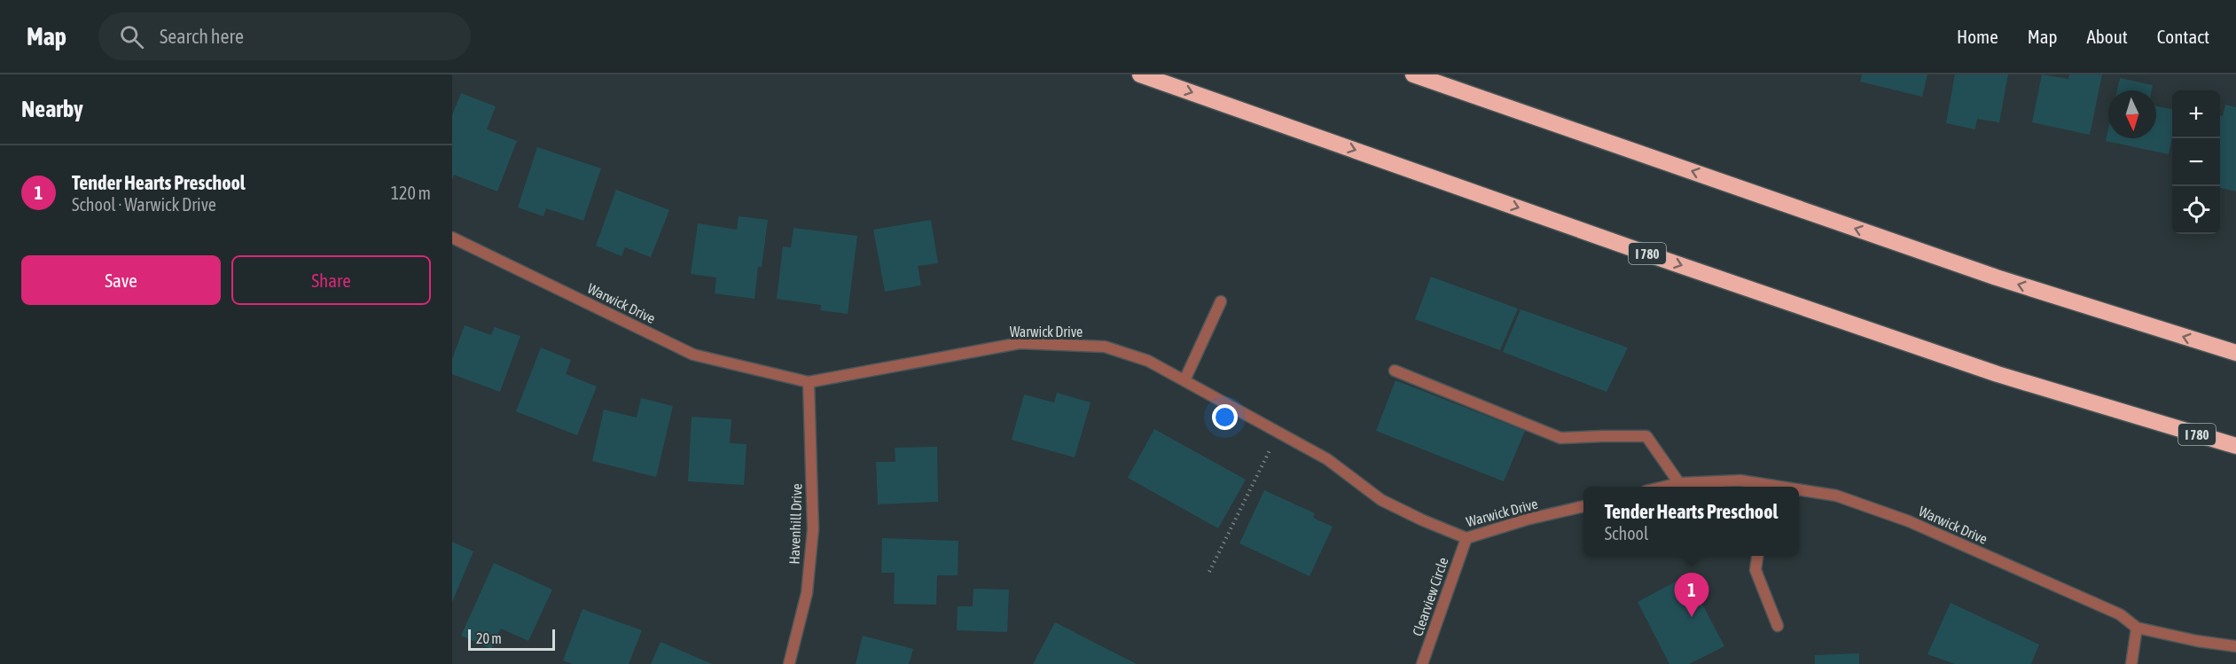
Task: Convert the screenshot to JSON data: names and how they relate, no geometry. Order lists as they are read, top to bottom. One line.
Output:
{"streets":{"highway":["I 780"],"street":["Warwick Drive","Havenhill Drive","Clearview Circle"]},"crossings":[["Warwick Drive","Havenhill Drive"],["Warwick Drive","Clearview Circle"]],"scale_bar":"20 m","north":"bottom","page":{"header":"Map","search":"Search here","nav":["Home","Map","About","Contact"],"heading":"Nearby","map_buttons":["+","−"],"list":[{"mark":"1","name":"Tender Hearts Preschool","note":"School · Warwick Drive","value":"120 m"}],"buttons":["Save","Share"],"popup":["Tender Hearts Preschool","School"],"pins":"1","scale":"20 m"}}
